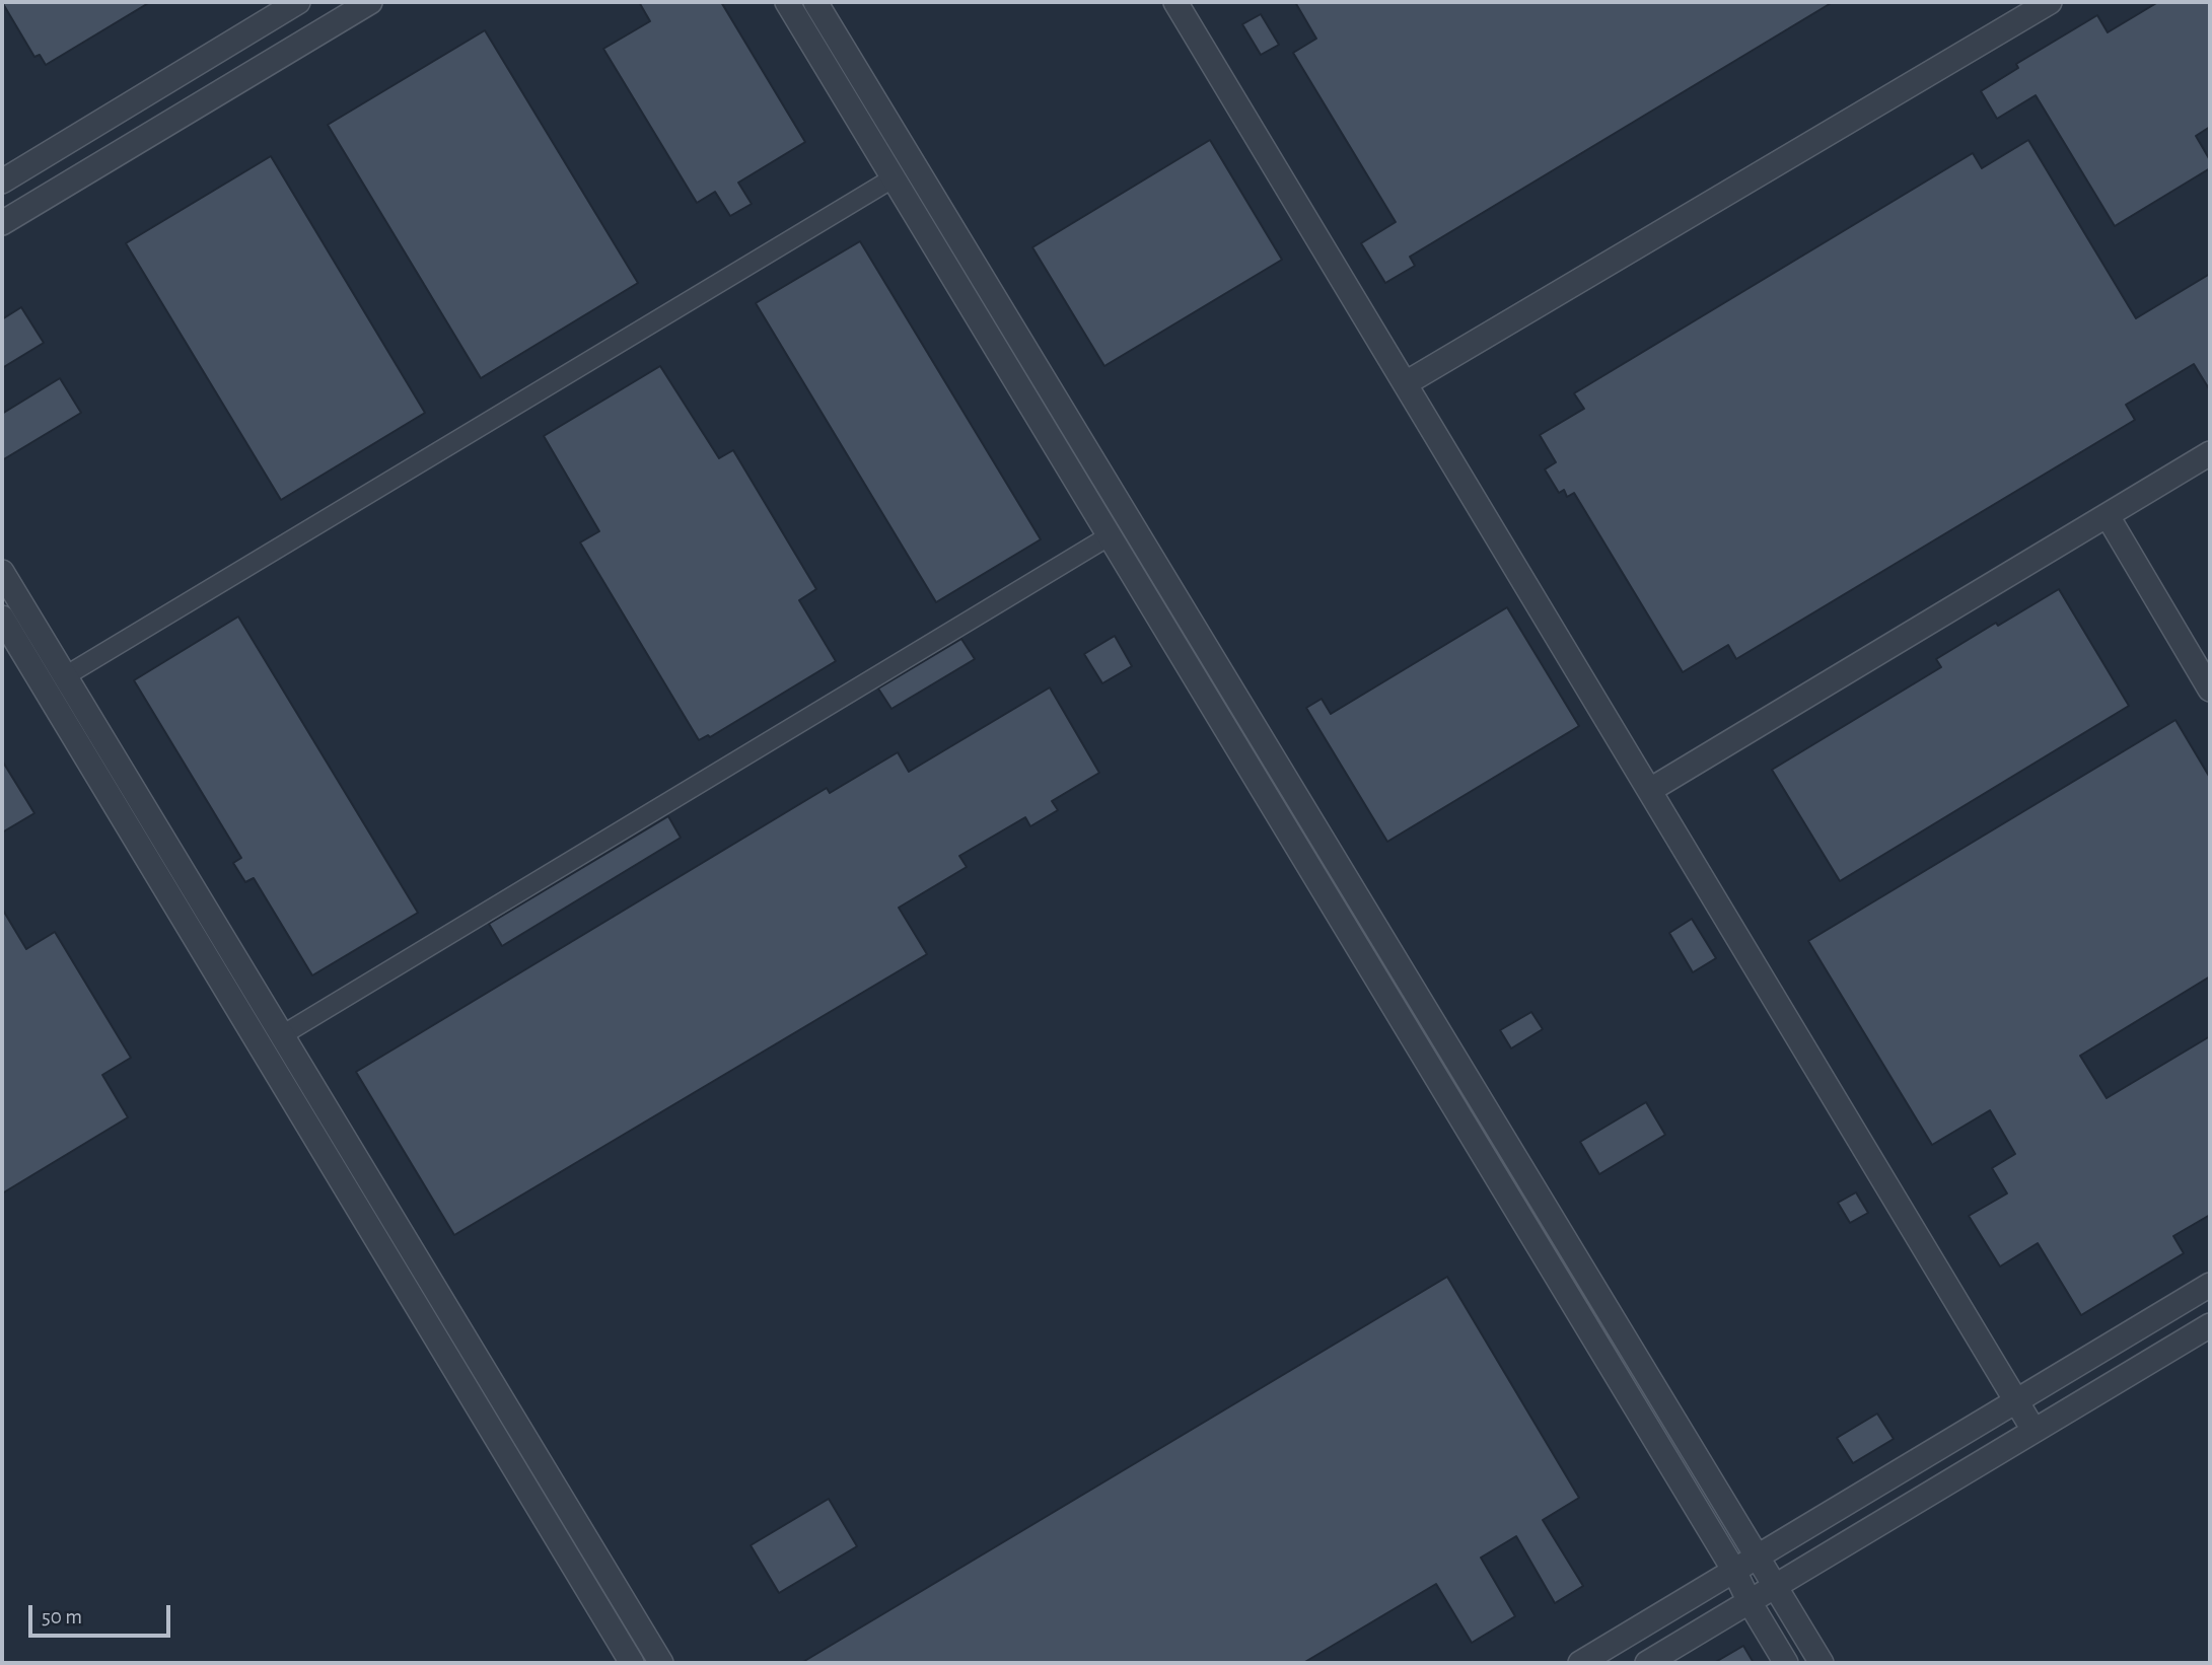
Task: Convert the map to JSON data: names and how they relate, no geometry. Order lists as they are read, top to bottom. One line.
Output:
{"scale_bar":"50 m"}
